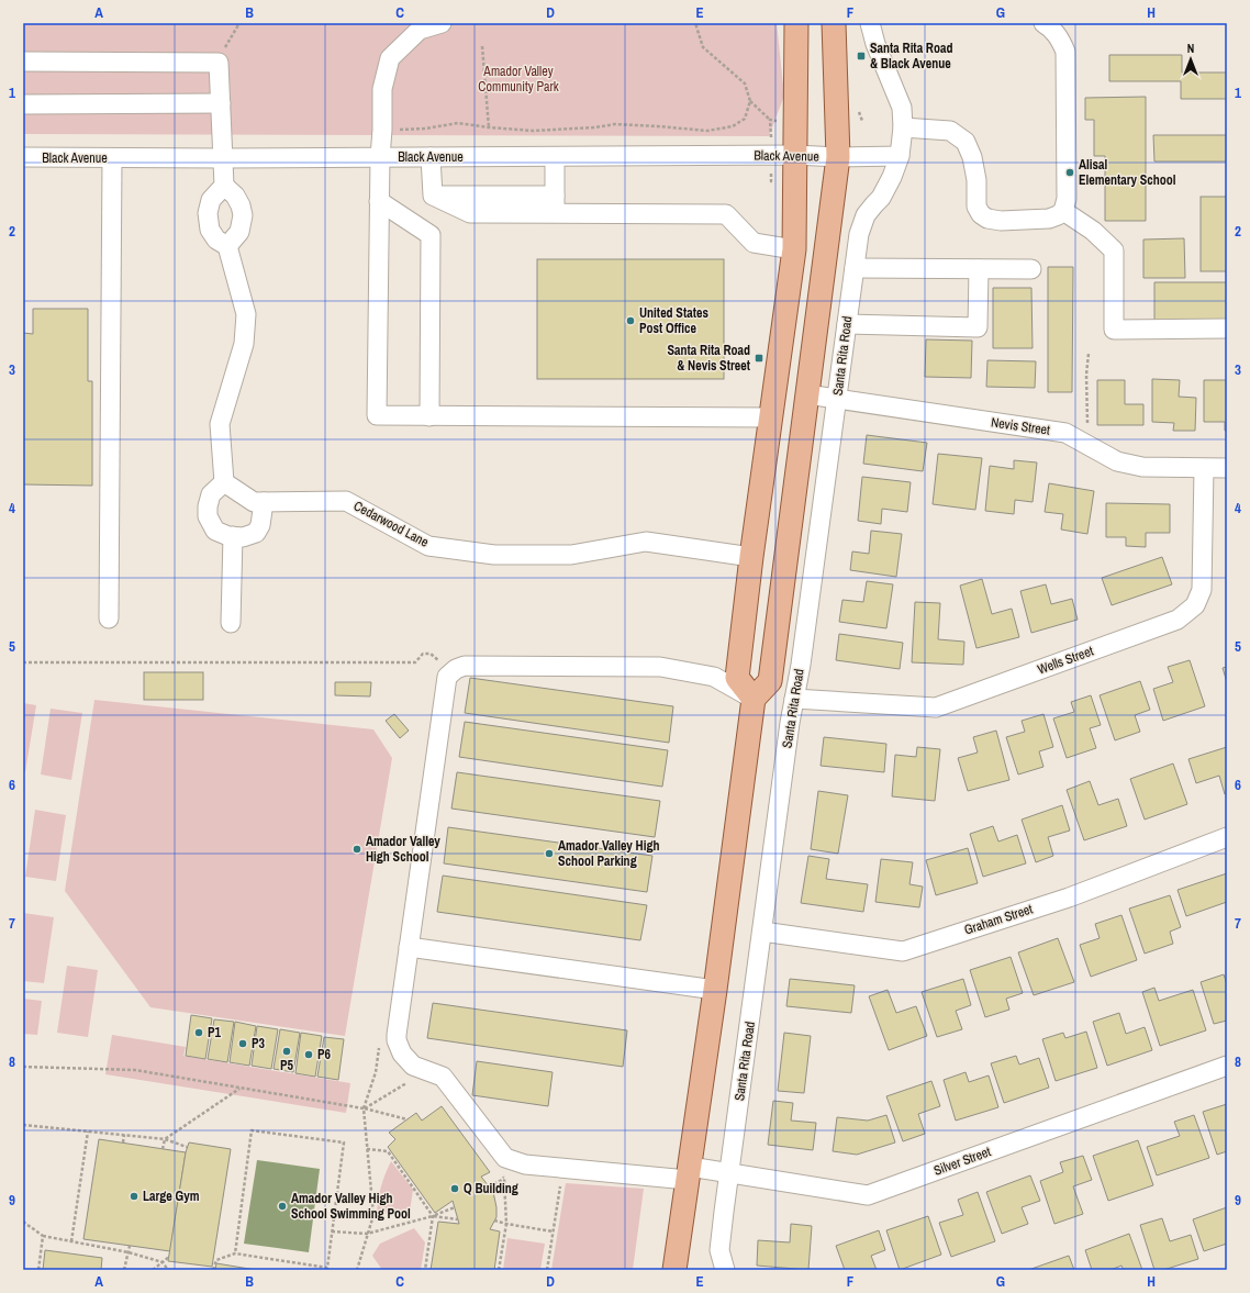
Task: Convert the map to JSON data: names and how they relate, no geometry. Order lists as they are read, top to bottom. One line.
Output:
{"streets":{"main road":["Santa Rita Road"],"street":["Black Avenue","Nevis Street","Cedarwood Lane","Wells Street","Graham Street","Silver Street"]},"crossings":[["Black Avenue","Santa Rita Road"],["Santa Rita Road","Nevis Street"],["Santa Rita Road","Wells Street"],["Santa Rita Road","Graham Street"],["Santa Rita Road","Silver Street"],["Nevis Street","Wells Street"]],"parks":["Amador Valley Community Park"],"places":{"transit":["Santa Rita Road & Black Avenue","Santa Rita Road & Nevis Street"],"other":["Alisal Elementary School","United States Post Office","Amador Valley High School","Amador Valley High School Parking","P1","P3","P5","P6","Q Building","Large Gym","Amador Valley High School Swimming Pool"]},"north":"top","grid":{"columns":["A","B","C","D","E","F","G","H"],"rows":["1","2","3","4","5","6","7","8","9"]}}
